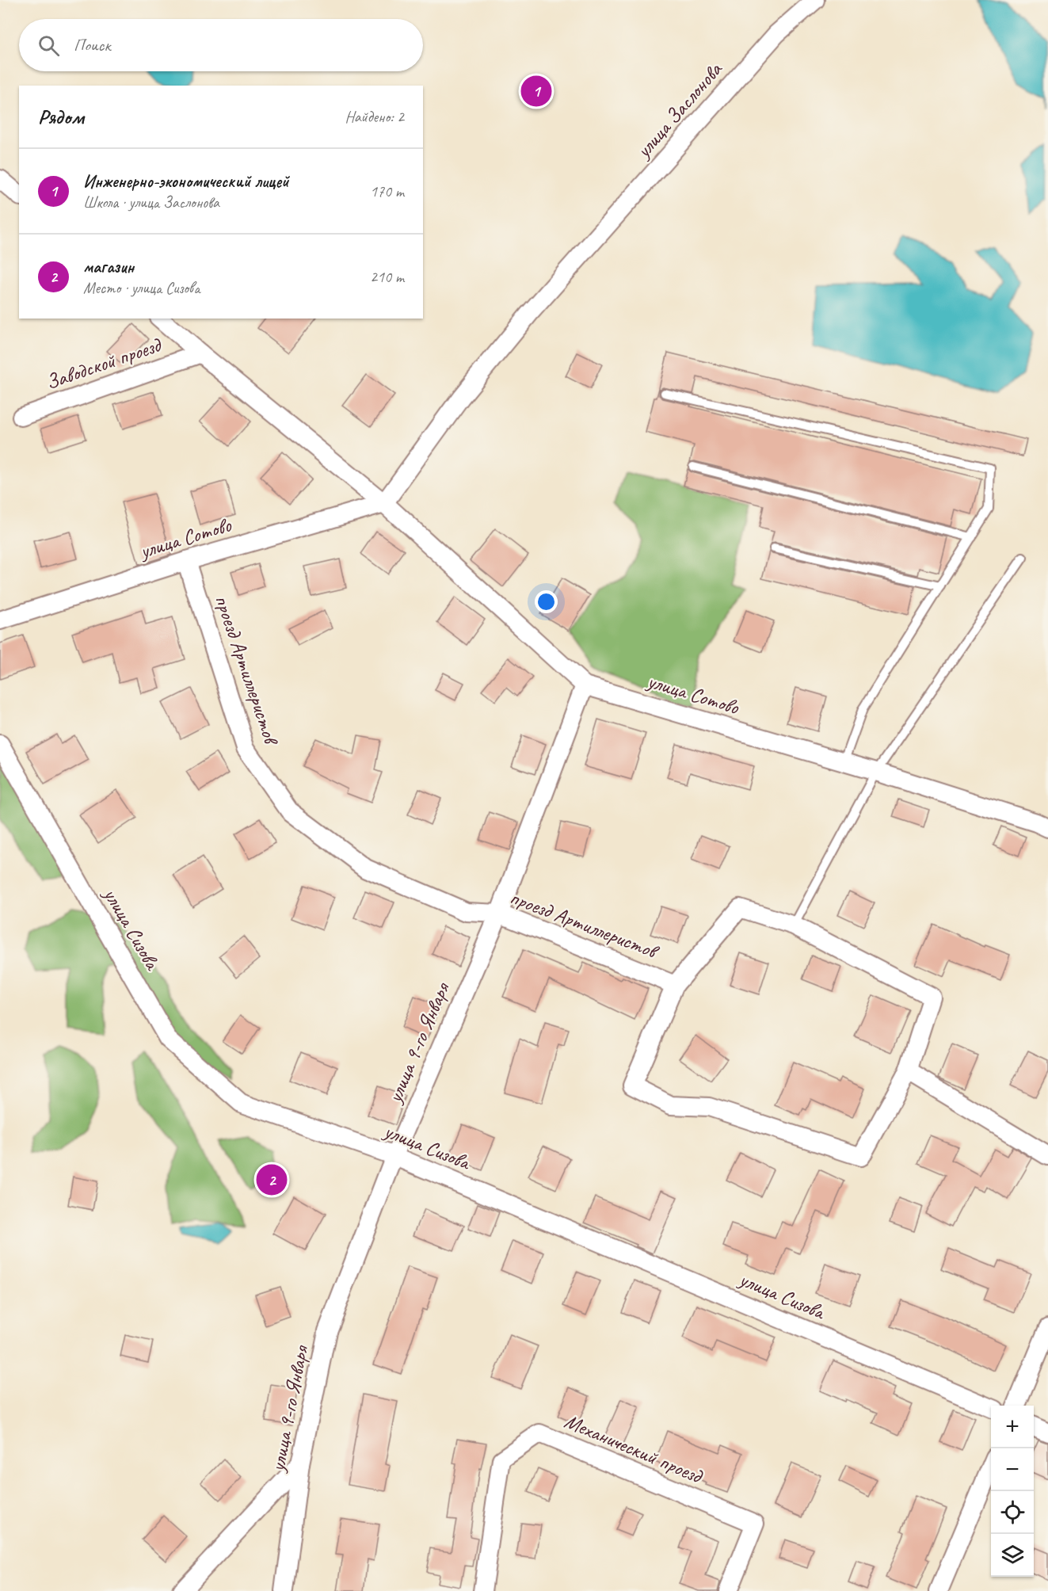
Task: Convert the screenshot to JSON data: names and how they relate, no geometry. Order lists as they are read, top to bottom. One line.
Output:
{"streets":{"street":["улица Заслонова","Заводской проезд","улица Сотово","проезд Артиллеристов","улица Сизова","улица 9-го Января","Механический проезд"]},"crossings":[["улица Заслонова","улица Сотово"],["Заводской проезд","улица Сотово"],["улица Сотово","проезд Артиллеристов"],["улица Сотово","улица 9-го Января"],["проезд Артиллеристов","улица 9-го Января"],["улица Сизова","улица 9-го Января"]],"page":{"search":"Поиск","pins":["1","2"],"heading":["Рядом","Найдено: 2"],"list":[{"mark":"1","name":"Инженерно-экономический лицей","note":"Школа · улица Заслонова","value":"170 m"},{"mark":"2","name":"магазин","note":"Место · улица Сизова","value":"210 m"}],"map_buttons":["+","−"]}}
